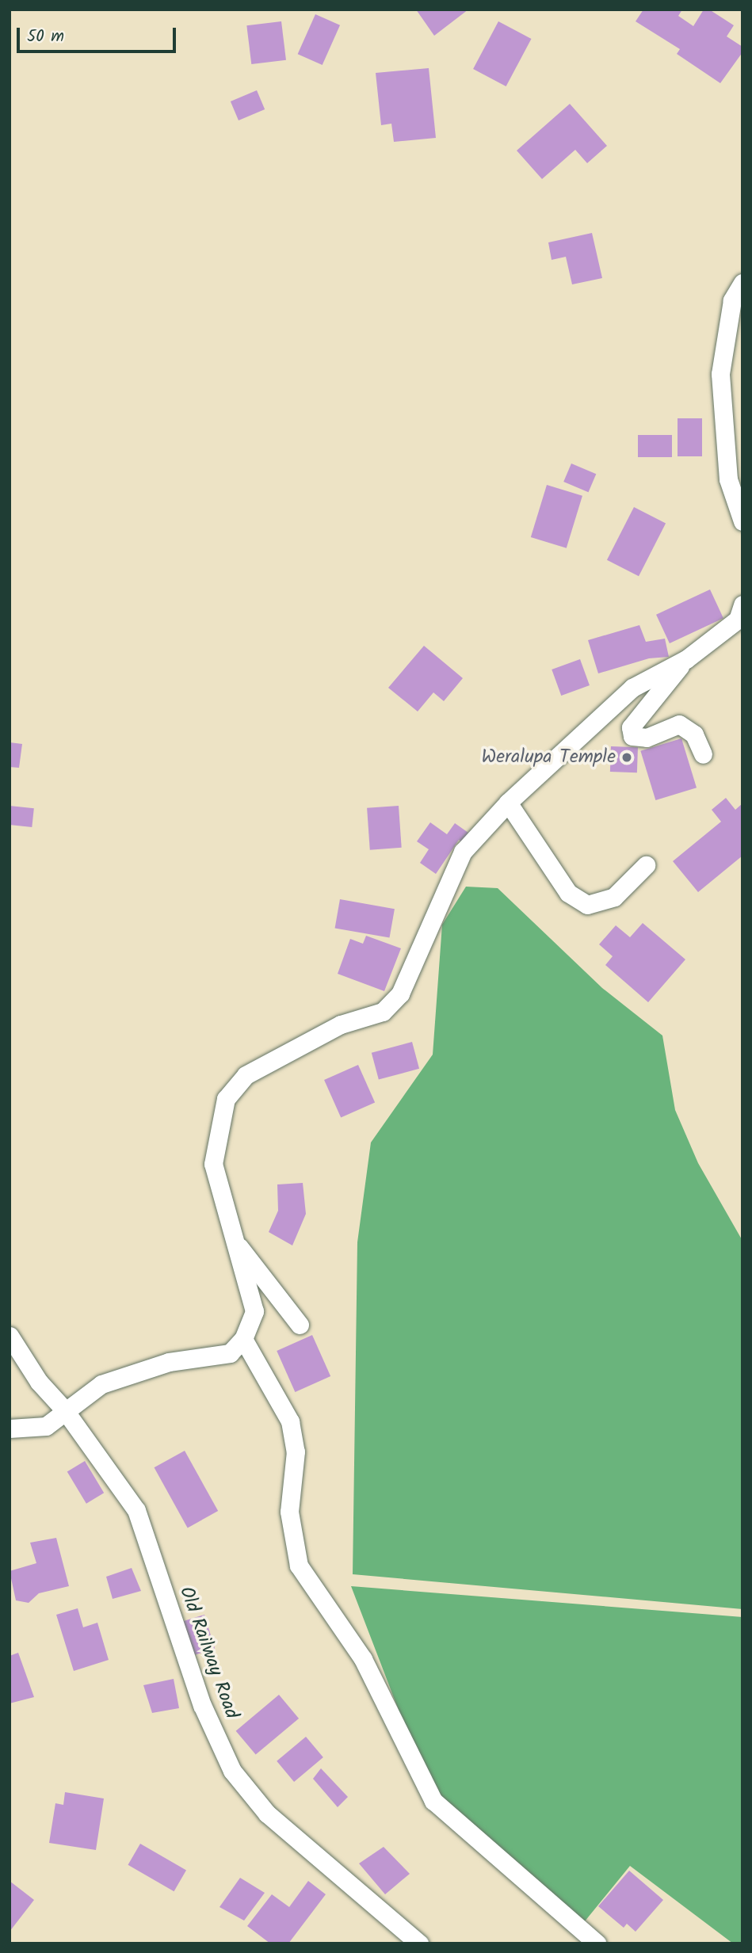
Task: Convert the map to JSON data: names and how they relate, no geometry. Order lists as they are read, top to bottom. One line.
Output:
{"streets":{"street":["Old Railway Road"]},"places":["Weralupa Temple"],"scale_bar":"50 m"}
